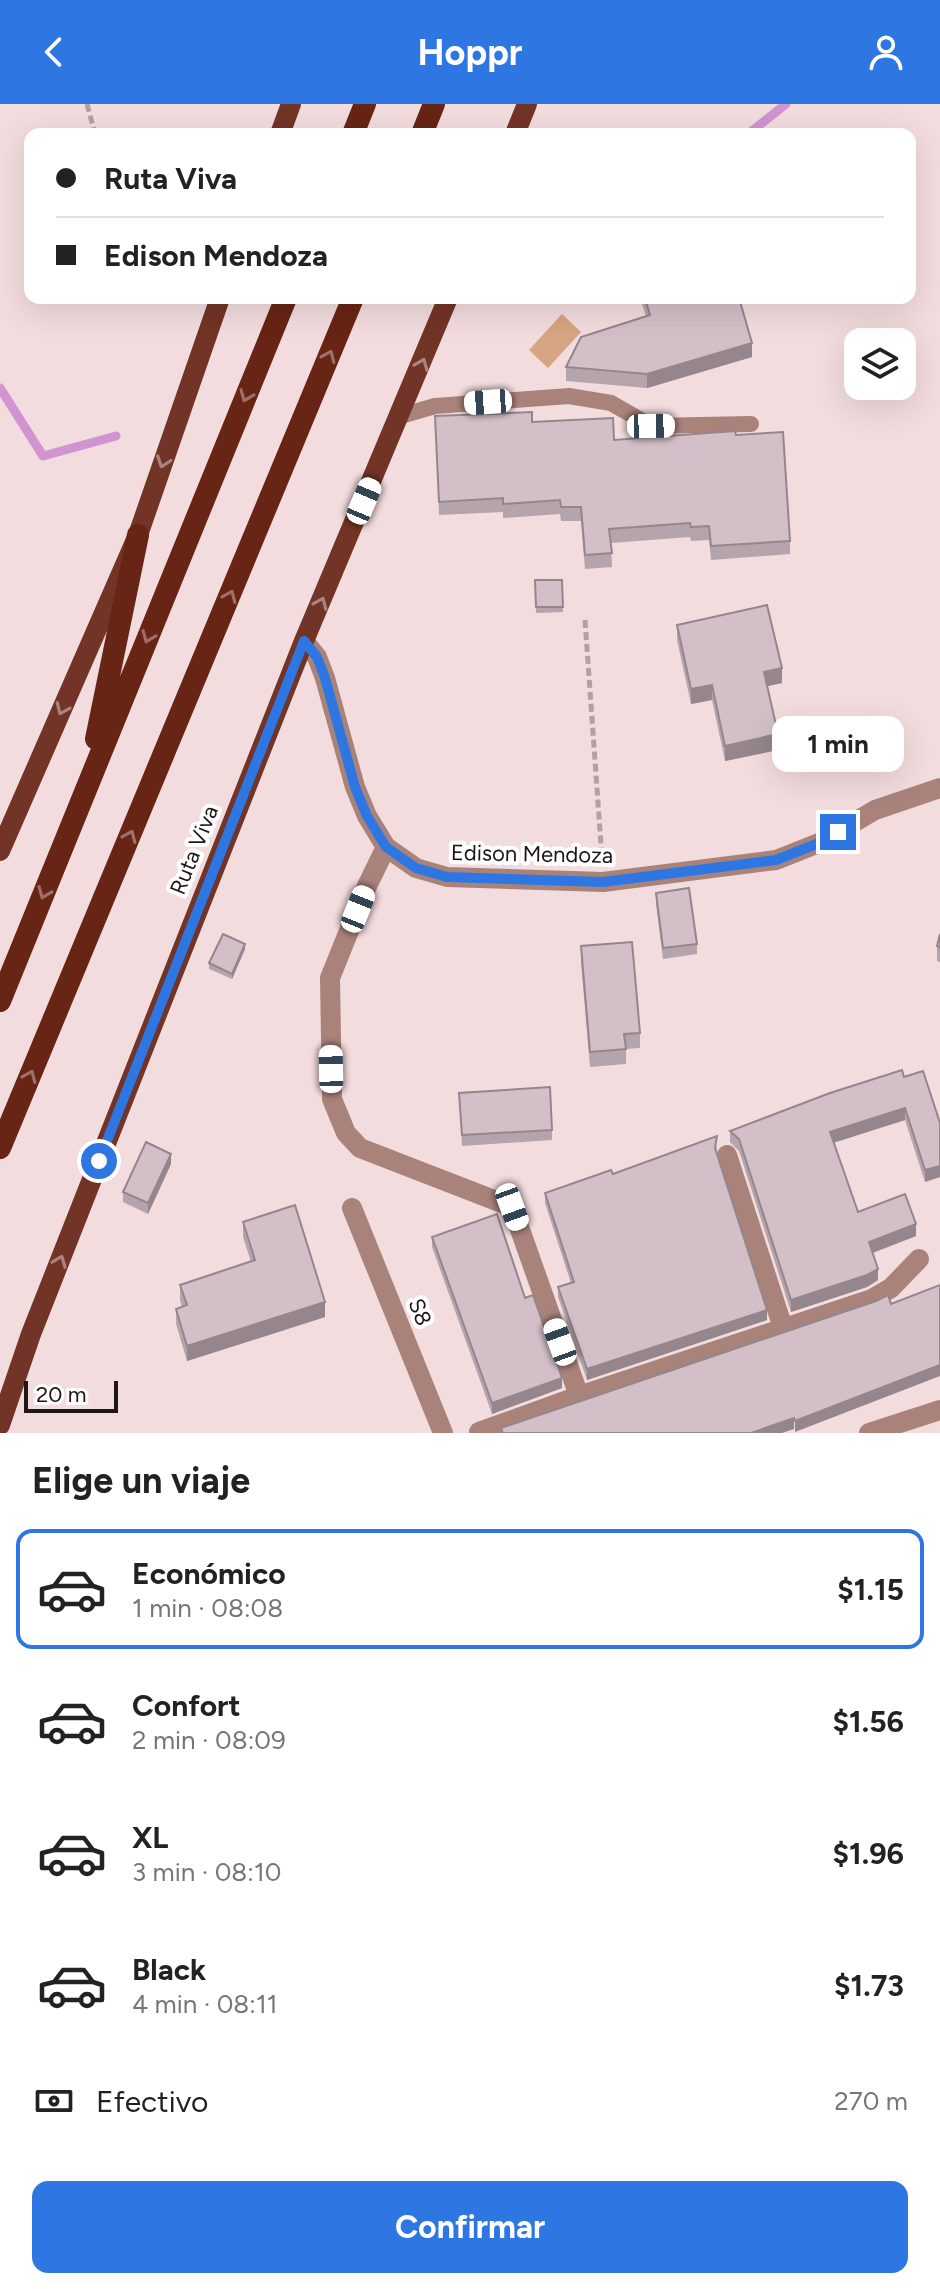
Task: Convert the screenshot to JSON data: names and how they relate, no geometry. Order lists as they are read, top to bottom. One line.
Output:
{"streets":{"main road":["Ruta Viva"],"street":["Edison Mendoza","S8"]},"crossings":[["Ruta Viva","Edison Mendoza"]],"one_way":["Ruta Viva"],"scale_bar":"20 m","page":{"header":"Hoppr","banner":["Ruta Viva","Edison Mendoza"],"bubble":"1 min","scale":"20 m","heading":"Elige un viaje","list":[{"name":"Económico","note":"1 min · 08:08","value":"$1.15"},{"name":"Confort","note":"2 min · 08:09","value":"$1.56"},{"name":"XL","note":"3 min · 08:10","value":"$1.96"},{"name":"Black","note":"4 min · 08:11","value":"$1.73"}],"pay":["Efectivo","270 m"],"buttons":"Confirmar"}}
